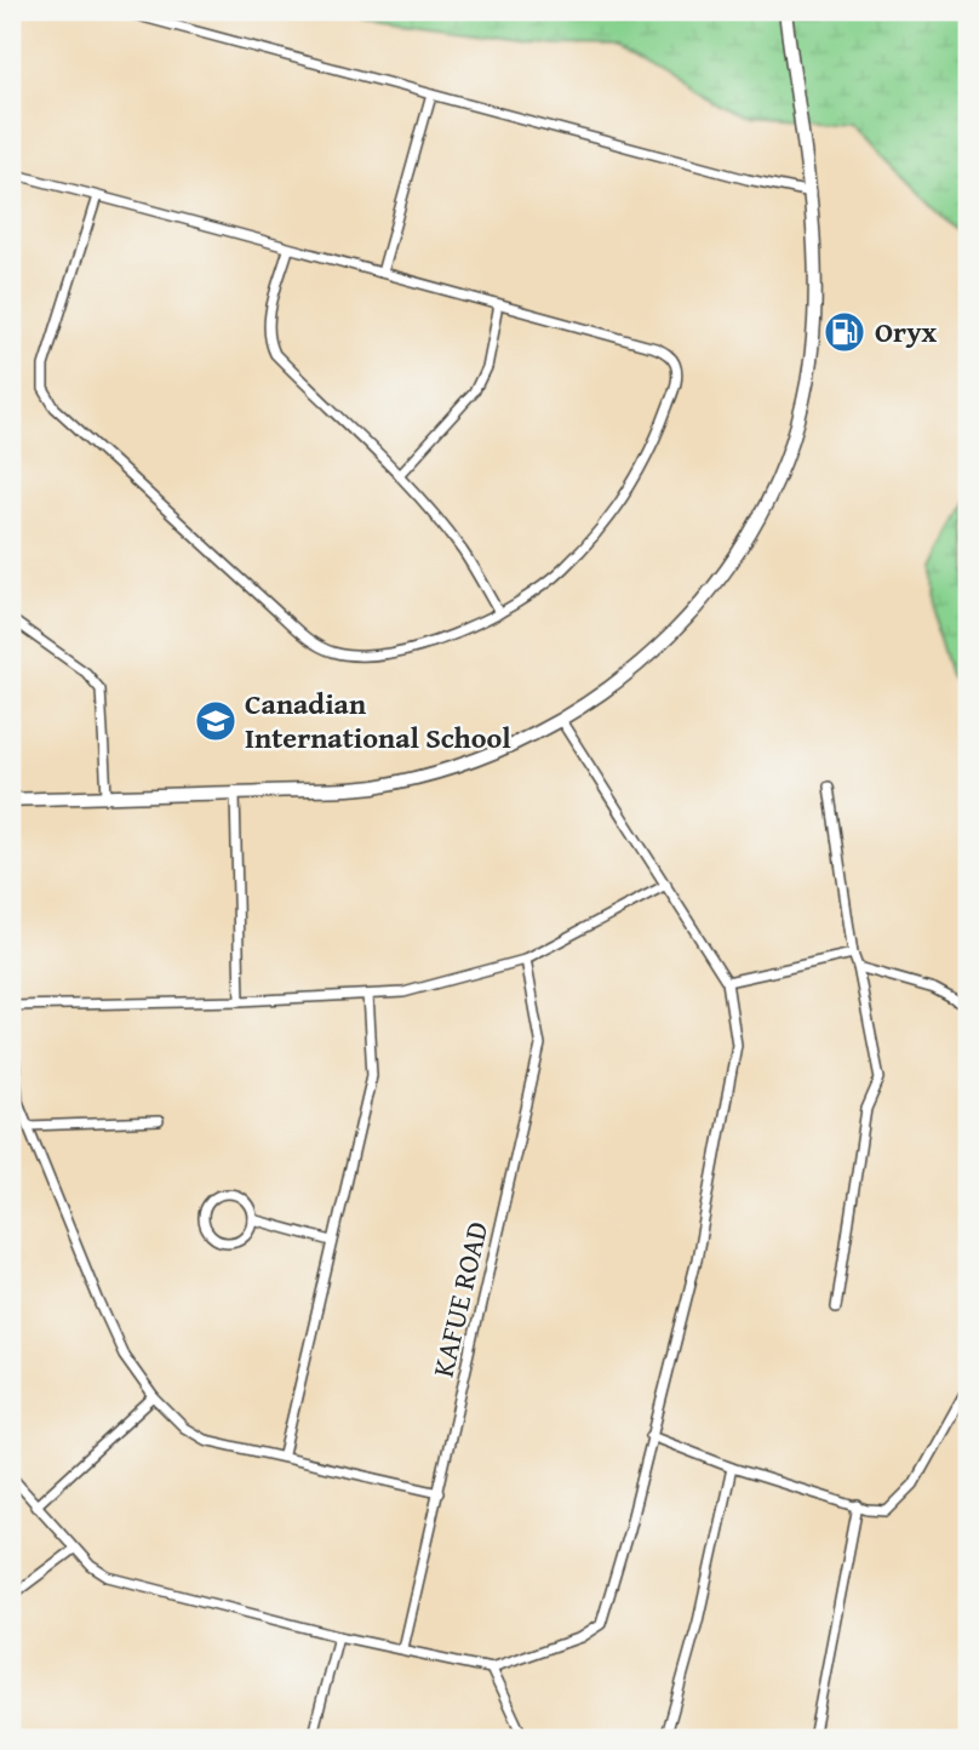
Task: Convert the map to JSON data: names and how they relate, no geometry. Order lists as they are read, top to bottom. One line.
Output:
{"streets":{"street":["KAFUE ROAD"]},"places":{"fuel station":["Oryx"],"school or university":["Canadian International School"]}}
